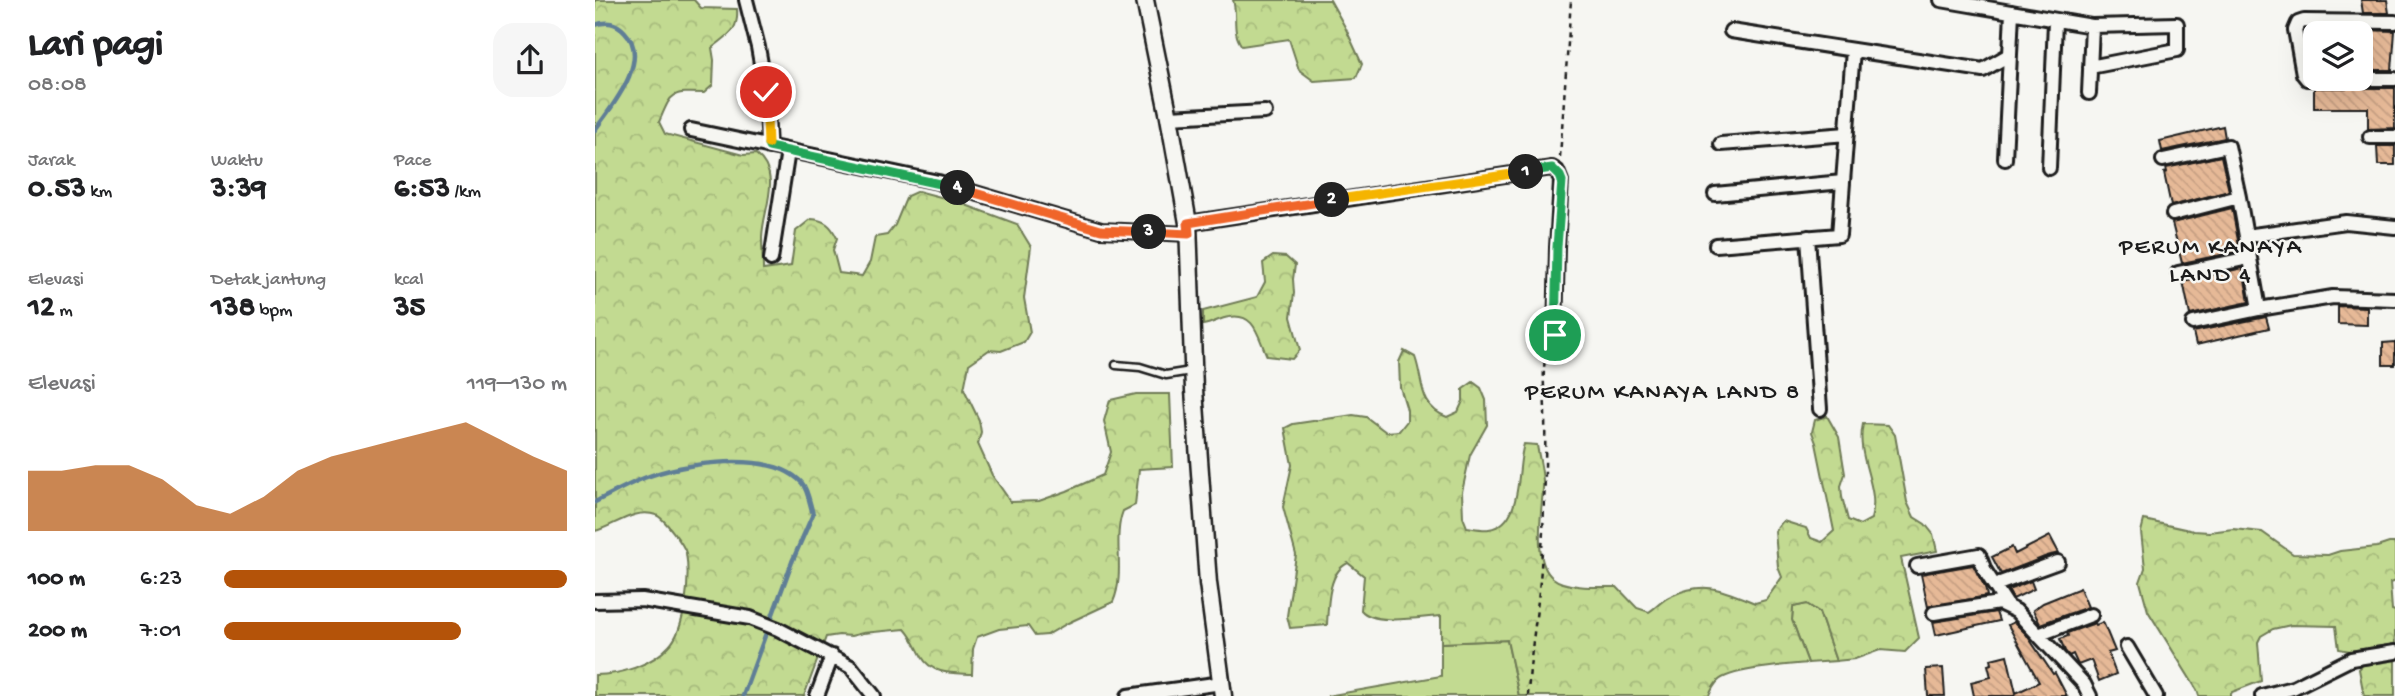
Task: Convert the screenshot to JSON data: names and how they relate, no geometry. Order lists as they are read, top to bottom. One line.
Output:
{"districts":["PERUM KANAYA LAND 4","PERUM KANAYA LAND 8"],"page":{"heading":["Lari pagi","08:08"],"stats":[["Jarak","0.53 km"],["Waktu","3:39"],["Pace","6:53 /km"],["Elevasi","12 m"],["Detak jantung","138 bpm"],["kcal","35"]],"pins":["1","4","2","3"],"chart":["Elevasi","119–130 m"],"list":[{"name":"100 m","note":"6:23"},{"name":"200 m","note":"7:01"}]}}
